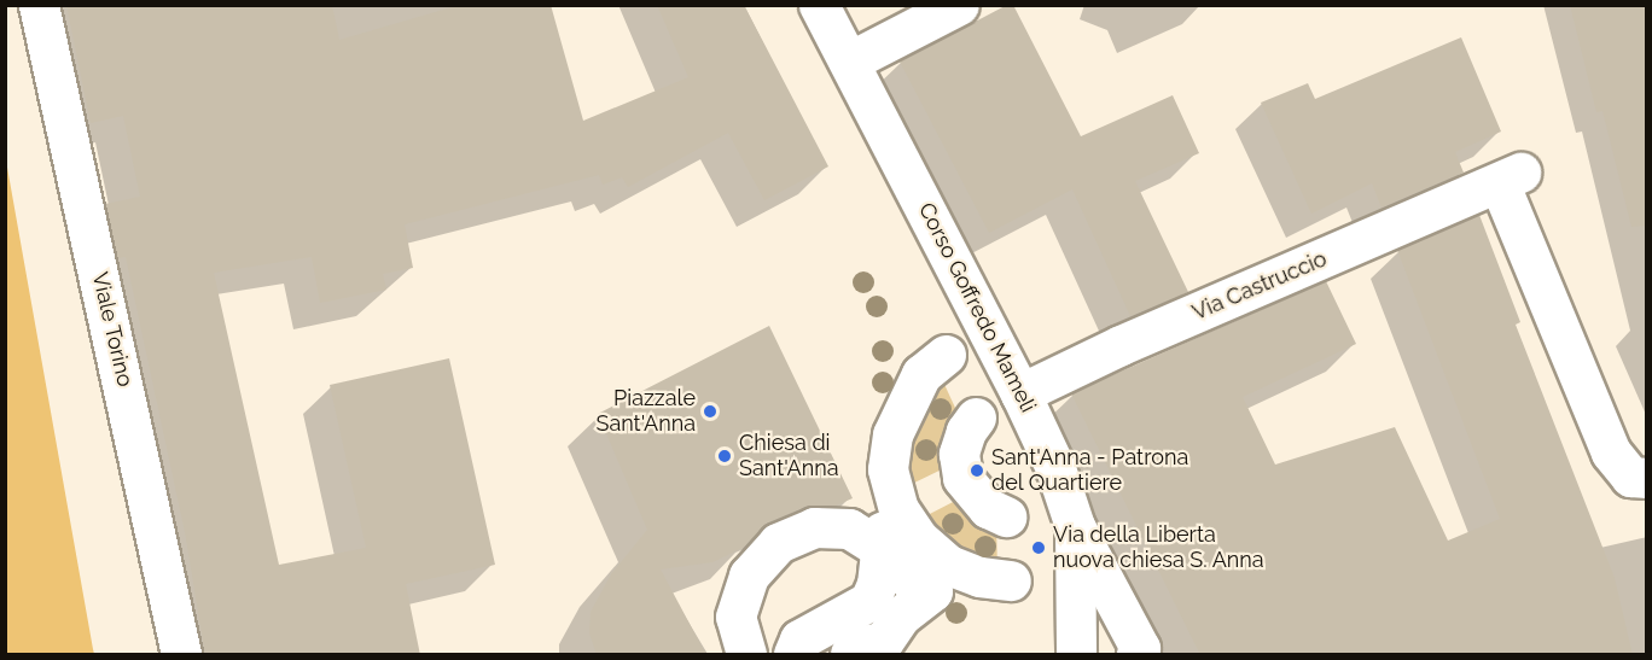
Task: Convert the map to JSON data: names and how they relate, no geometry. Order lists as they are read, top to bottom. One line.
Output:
{"streets":{"street":["Via Castruccio","Corso Goffredo Mameli","Viale Torino"]},"crossings":[["Via Castruccio","Corso Goffredo Mameli"]],"places":["Piazzale Sant'Anna","Chiesa di Sant'Anna","Sant'Anna - Patrona del Quartiere","Via della Liberta nuova chiesa S. Anna"]}
